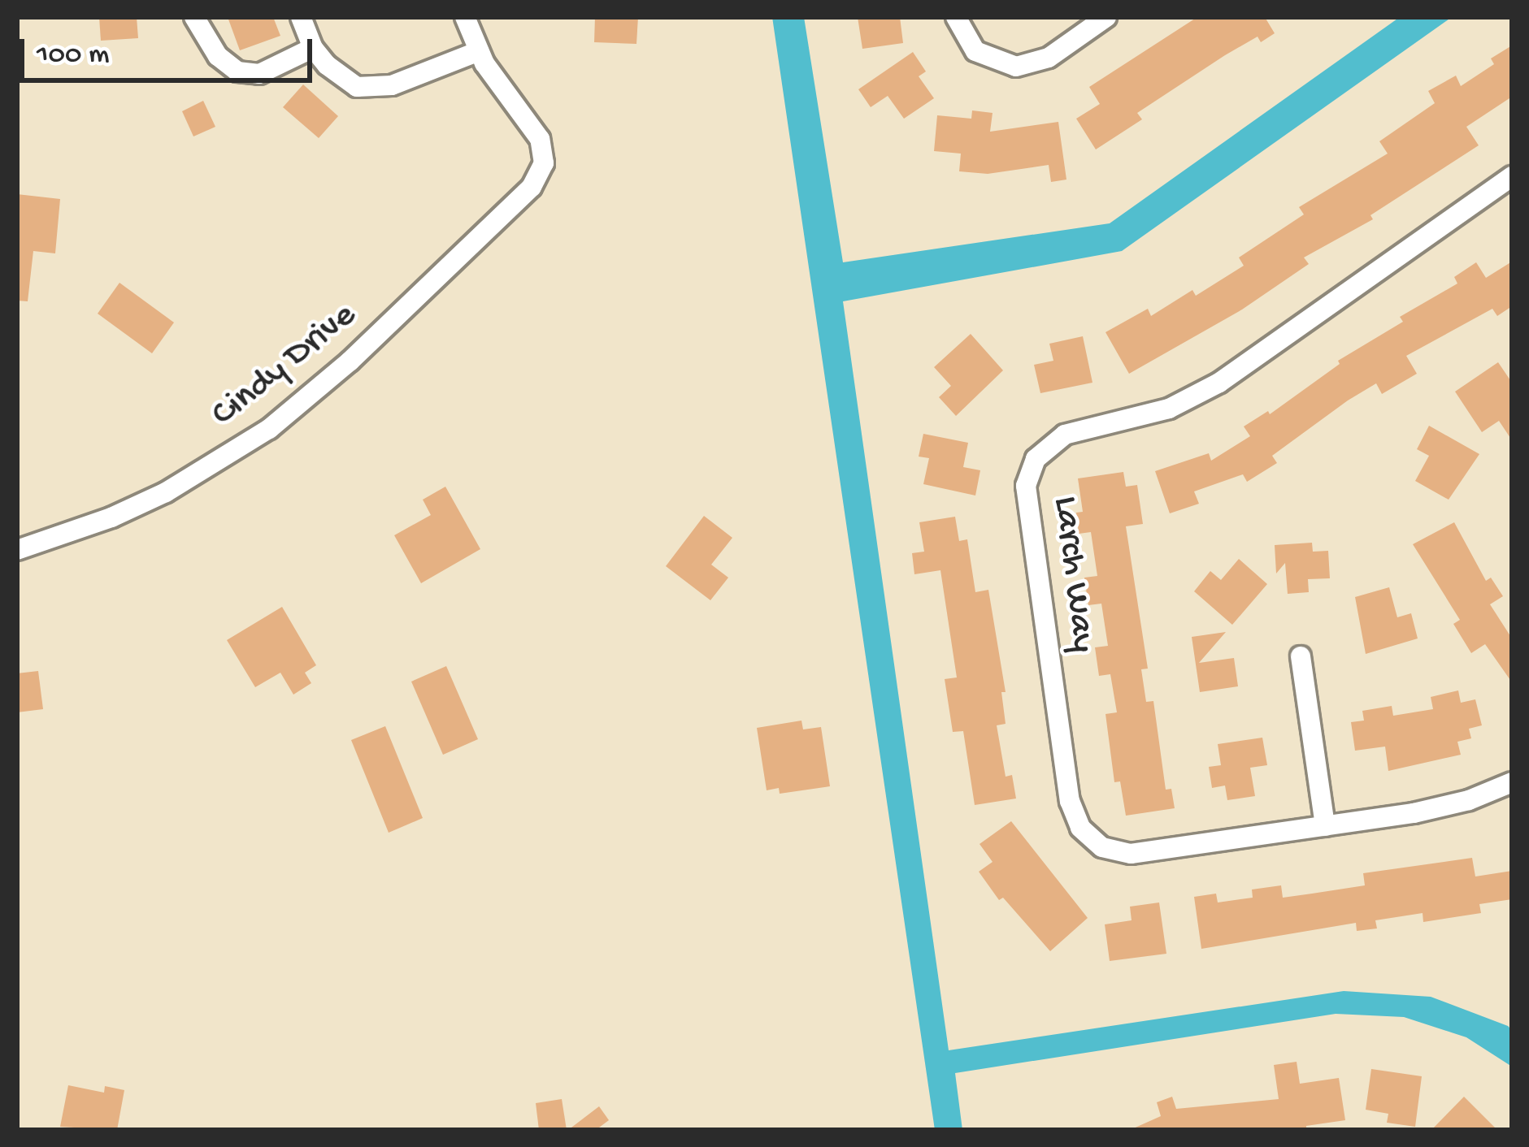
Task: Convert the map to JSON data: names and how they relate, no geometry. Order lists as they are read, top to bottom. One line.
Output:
{"streets":{"street":["Cindy Drive","Larch Way"]},"scale_bar":"100 m"}
